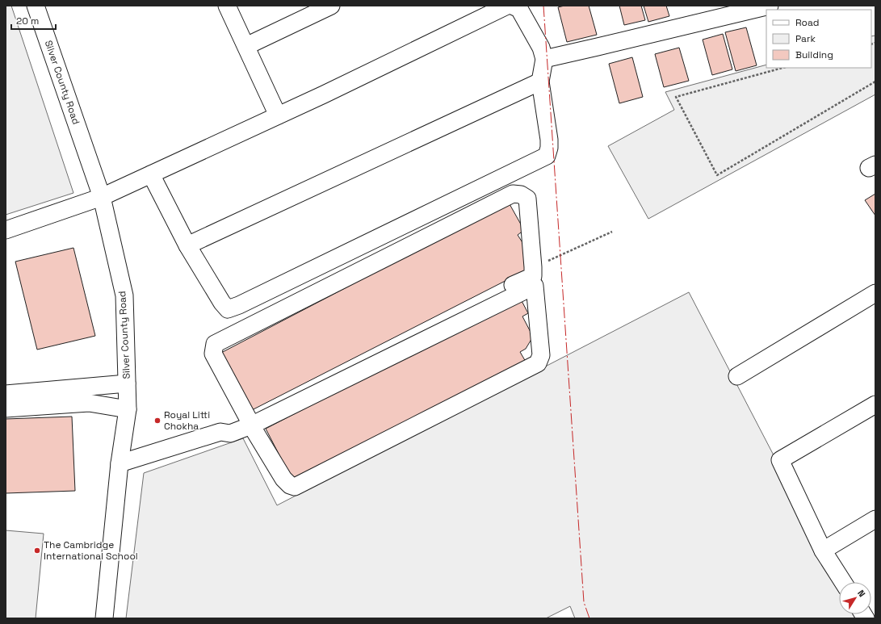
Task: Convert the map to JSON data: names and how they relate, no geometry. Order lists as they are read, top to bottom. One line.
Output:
{"streets":{"street":["Silver County Road"]},"places":["Royal Litti Chokha","The Cambridge International School"],"legend":["Road","Park","Building"],"scale_bar":"20 m","north":"top right"}
